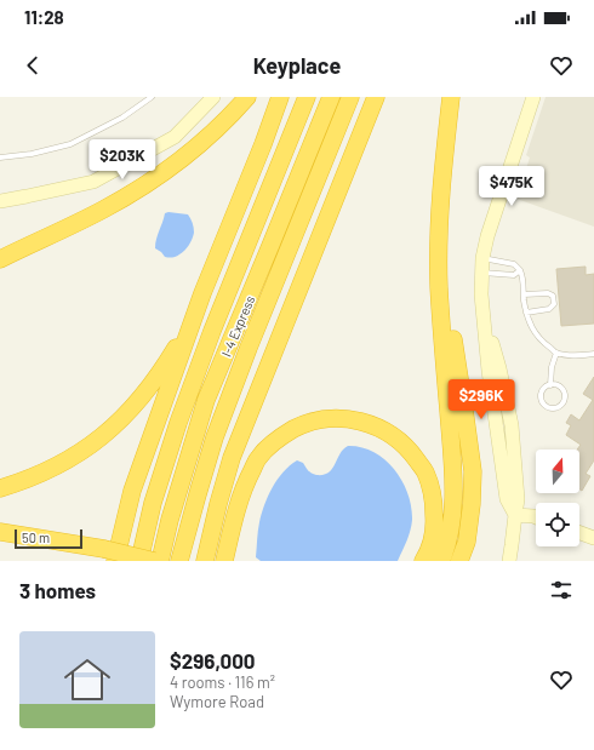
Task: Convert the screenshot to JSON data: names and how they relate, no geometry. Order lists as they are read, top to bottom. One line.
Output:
{"streets":{"highway":["I-4 Express"]},"scale_bar":"50 m","north":"top","page":{"status":"11:28","header":"Keyplace","price":["$203K","$475K","$296K"],"scale":"50 m","heading":"3 homes","list":[{"name":"$296,000","note":"4 rooms · 116 m² · Wymore Road"}]}}
